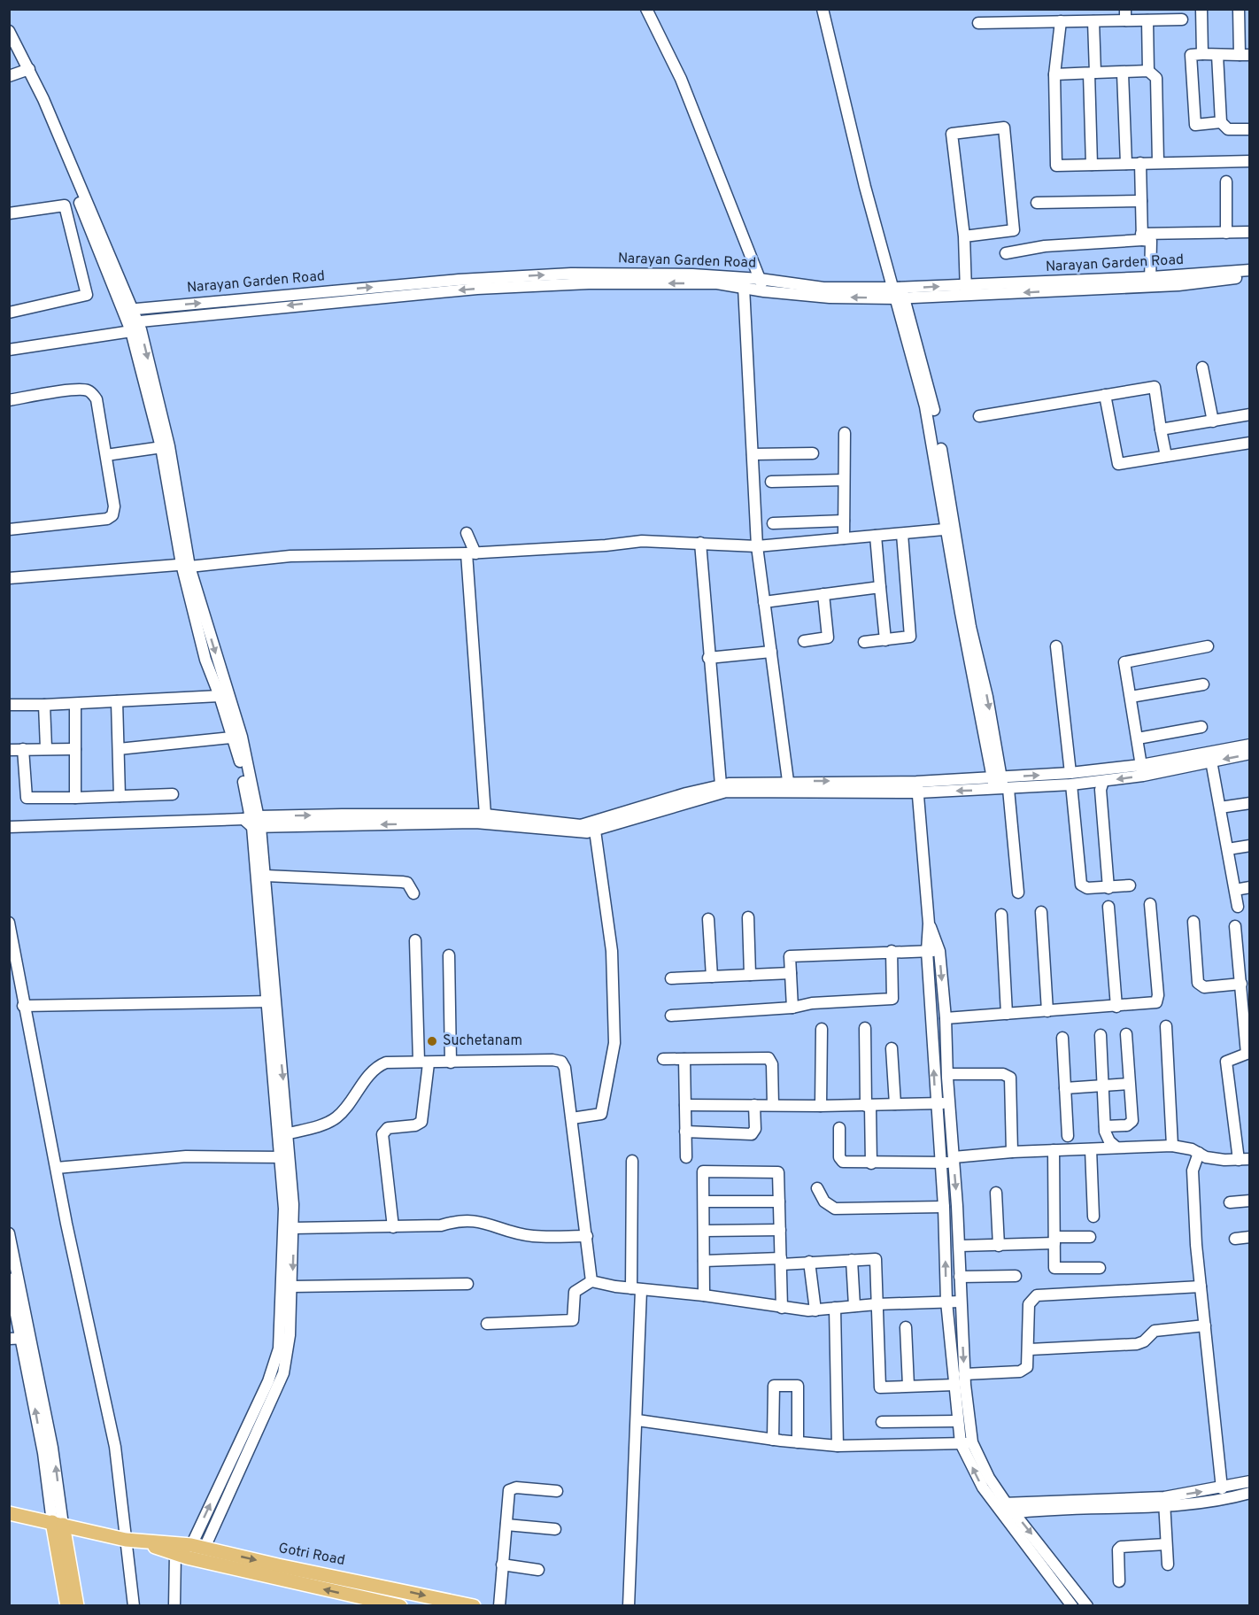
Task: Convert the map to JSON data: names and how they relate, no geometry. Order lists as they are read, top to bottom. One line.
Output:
{"streets":{"main road":["Gotri Road"],"street":["Narayan Garden Road"]},"places":["Suchetanam"]}
